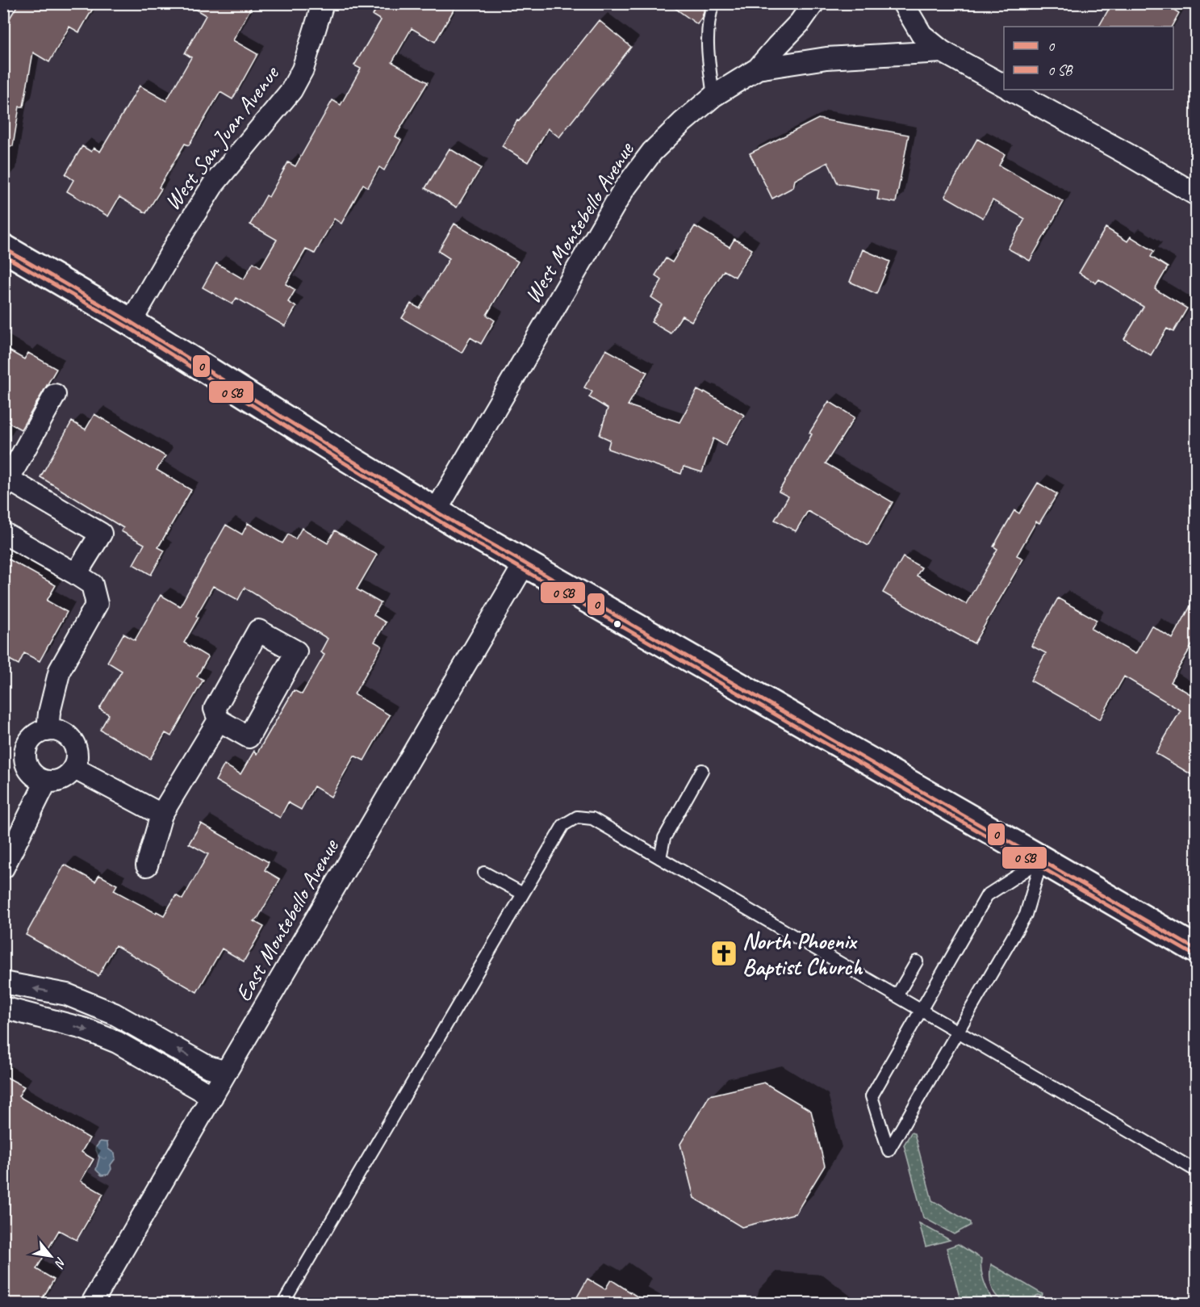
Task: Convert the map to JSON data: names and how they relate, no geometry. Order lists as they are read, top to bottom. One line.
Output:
{"streets":{"street":["West San Juan Avenue","West Montebello Avenue","East Montebello Avenue"]},"places":{"church":["North Phoenix Baptist Church"]},"lines":["transit line 0"],"legend":["0","0 SB"],"north":"bottom right"}
